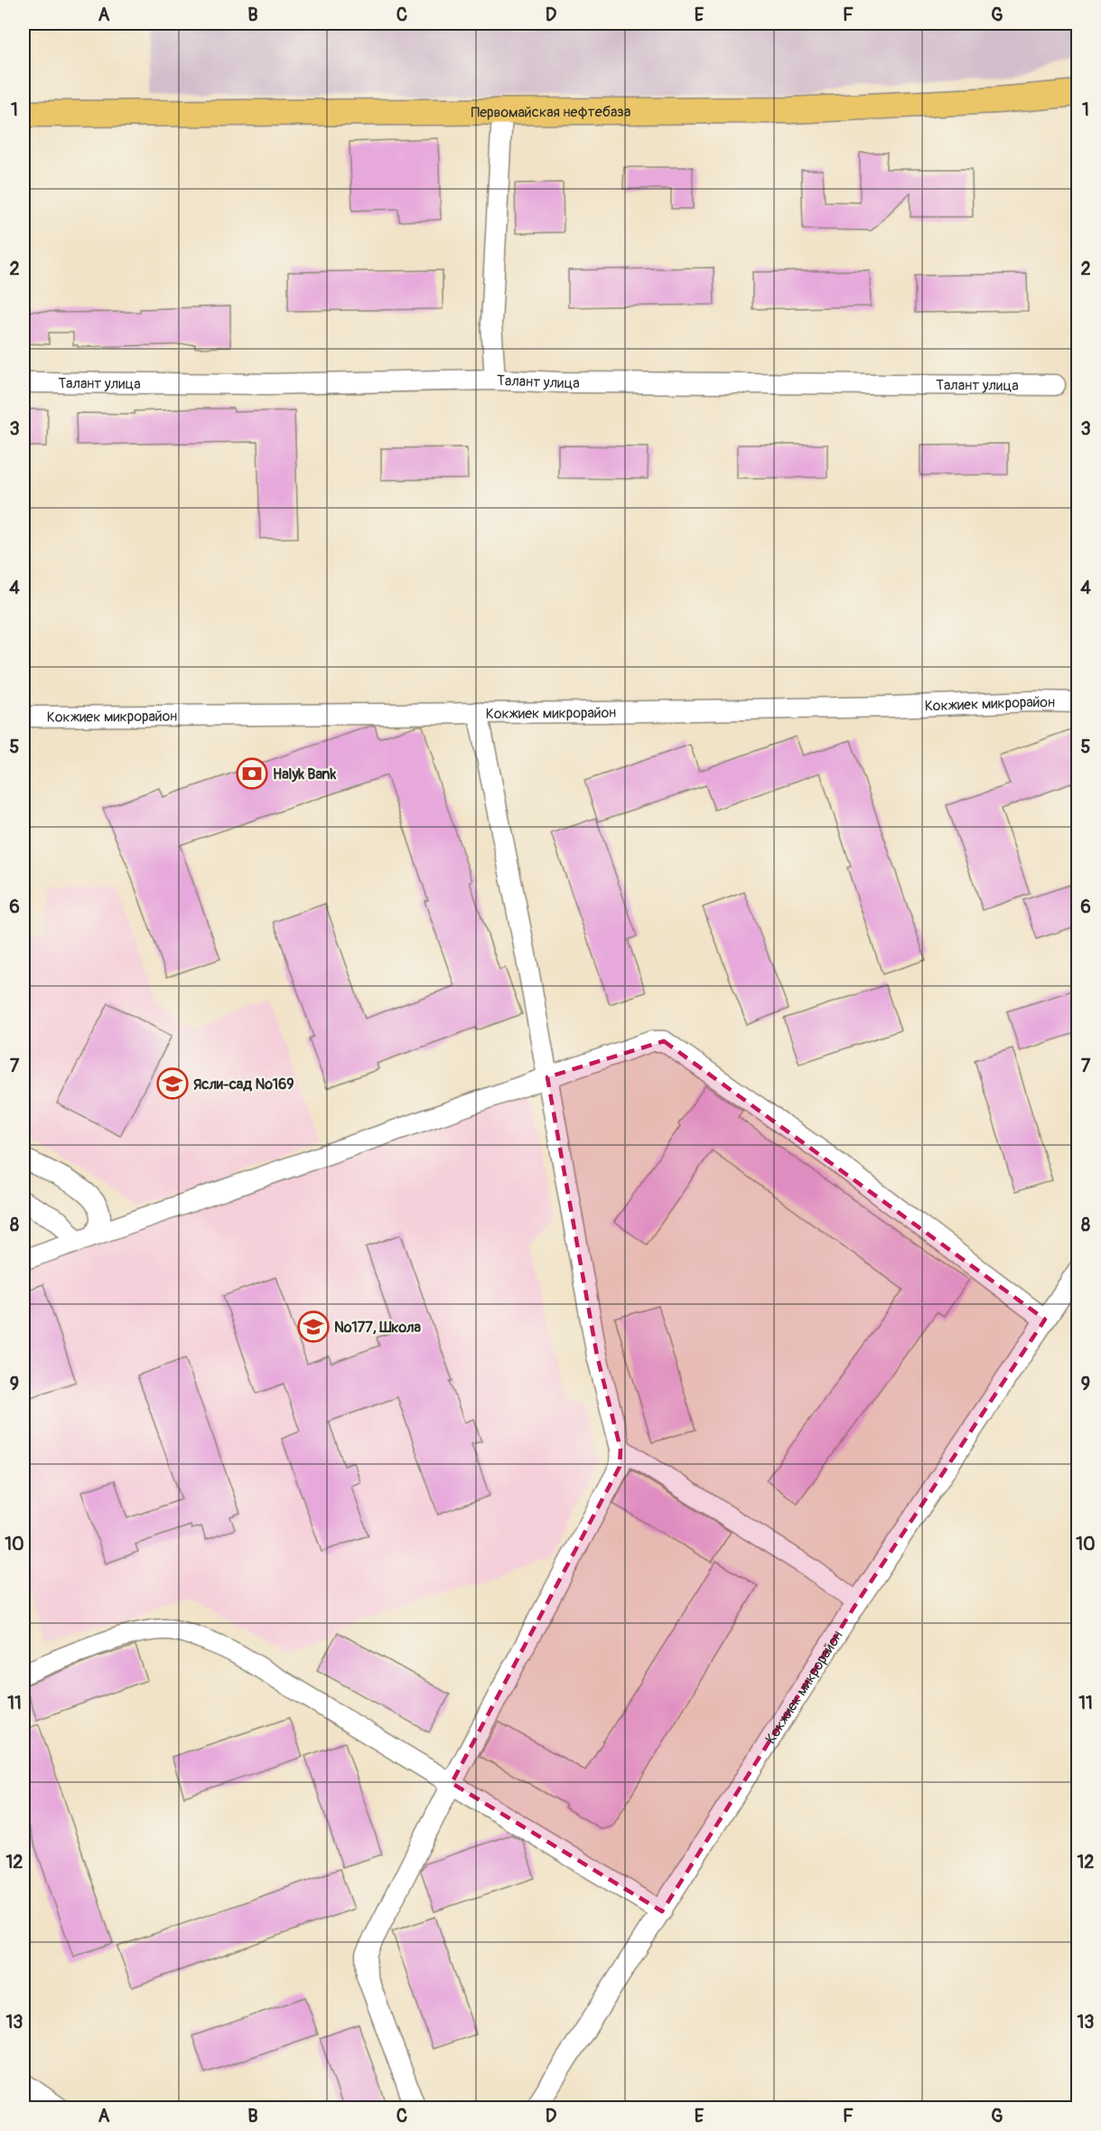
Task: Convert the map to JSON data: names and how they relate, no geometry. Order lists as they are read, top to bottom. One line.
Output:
{"streets":{"main road":["Первомайская нефтебаза"],"street":["Талант улица","Кокжиек микрорайон"]},"places":{"bank":["Halyk Bank"],"school or university":["Ясли-сад №169","№177, Школа"]},"grid":{"columns":["A","B","C","D","E","F","G"],"rows":["1","2","3","4","5","6","7","8","9","10","11","12","13"]}}
